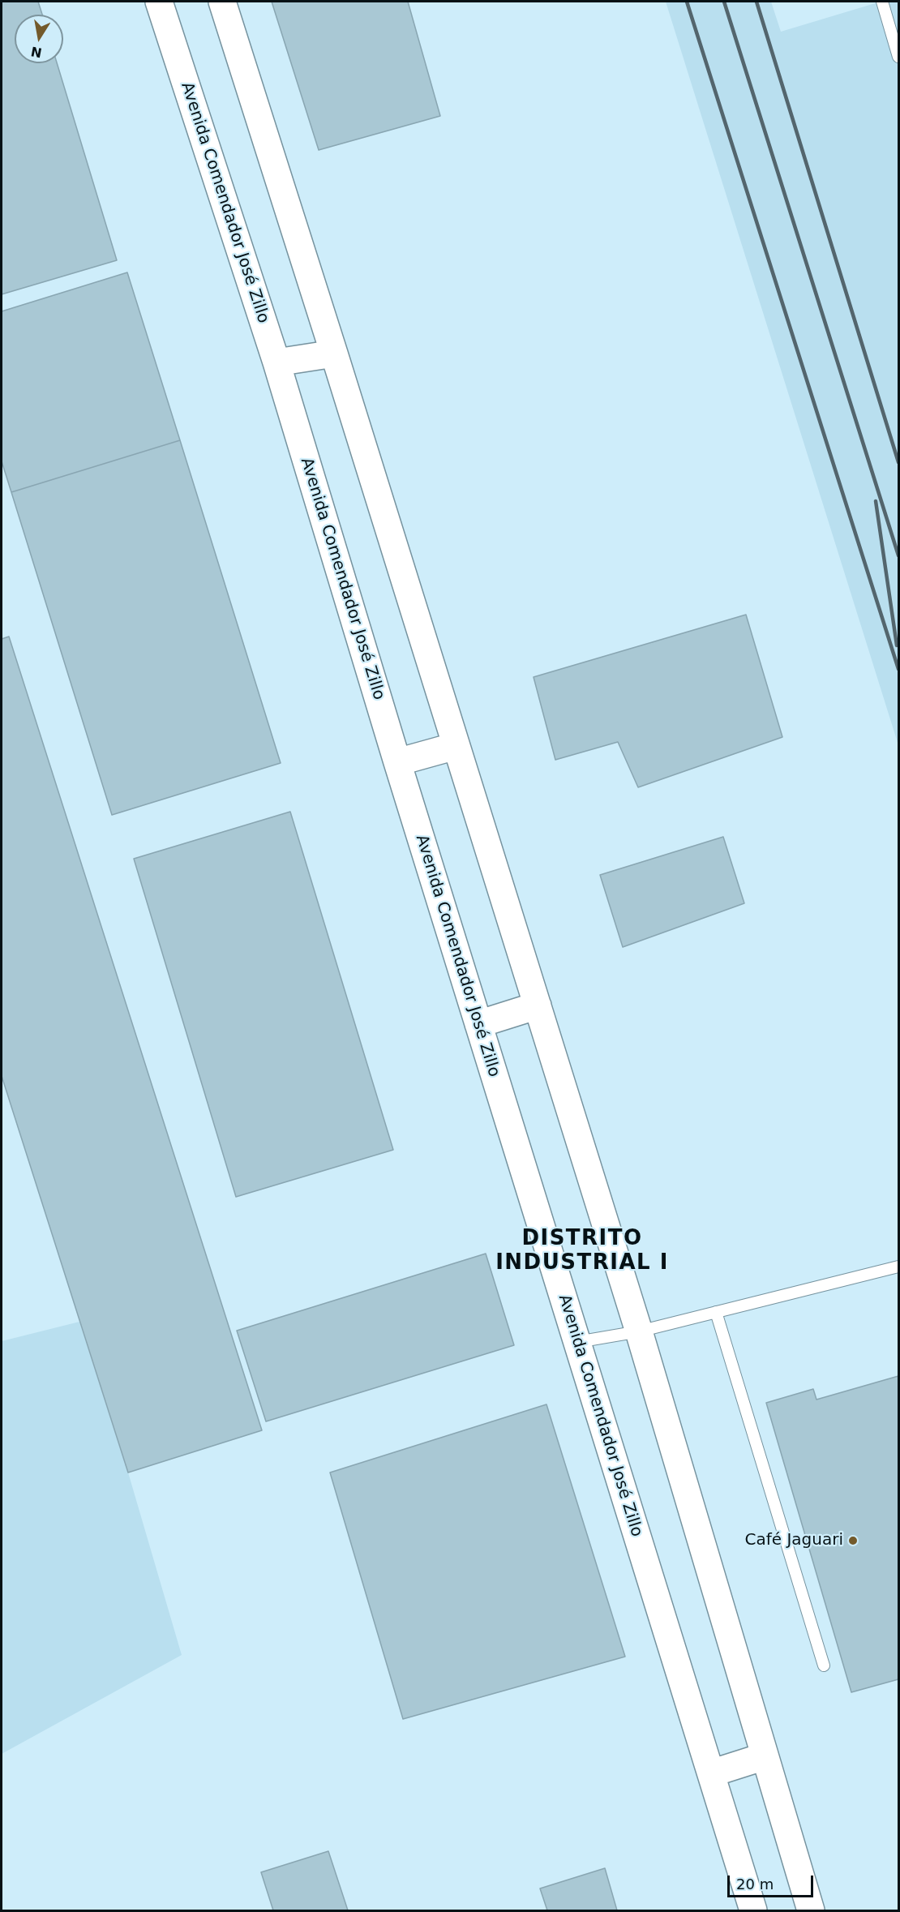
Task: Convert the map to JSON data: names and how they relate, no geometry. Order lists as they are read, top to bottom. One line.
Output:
{"streets":{"street":["Avenida Comendador José Zillo"]},"districts":["DISTRITO INDUSTRIAL I"],"places":["Café Jaguari"],"scale_bar":"20 m","north":"bottom"}
